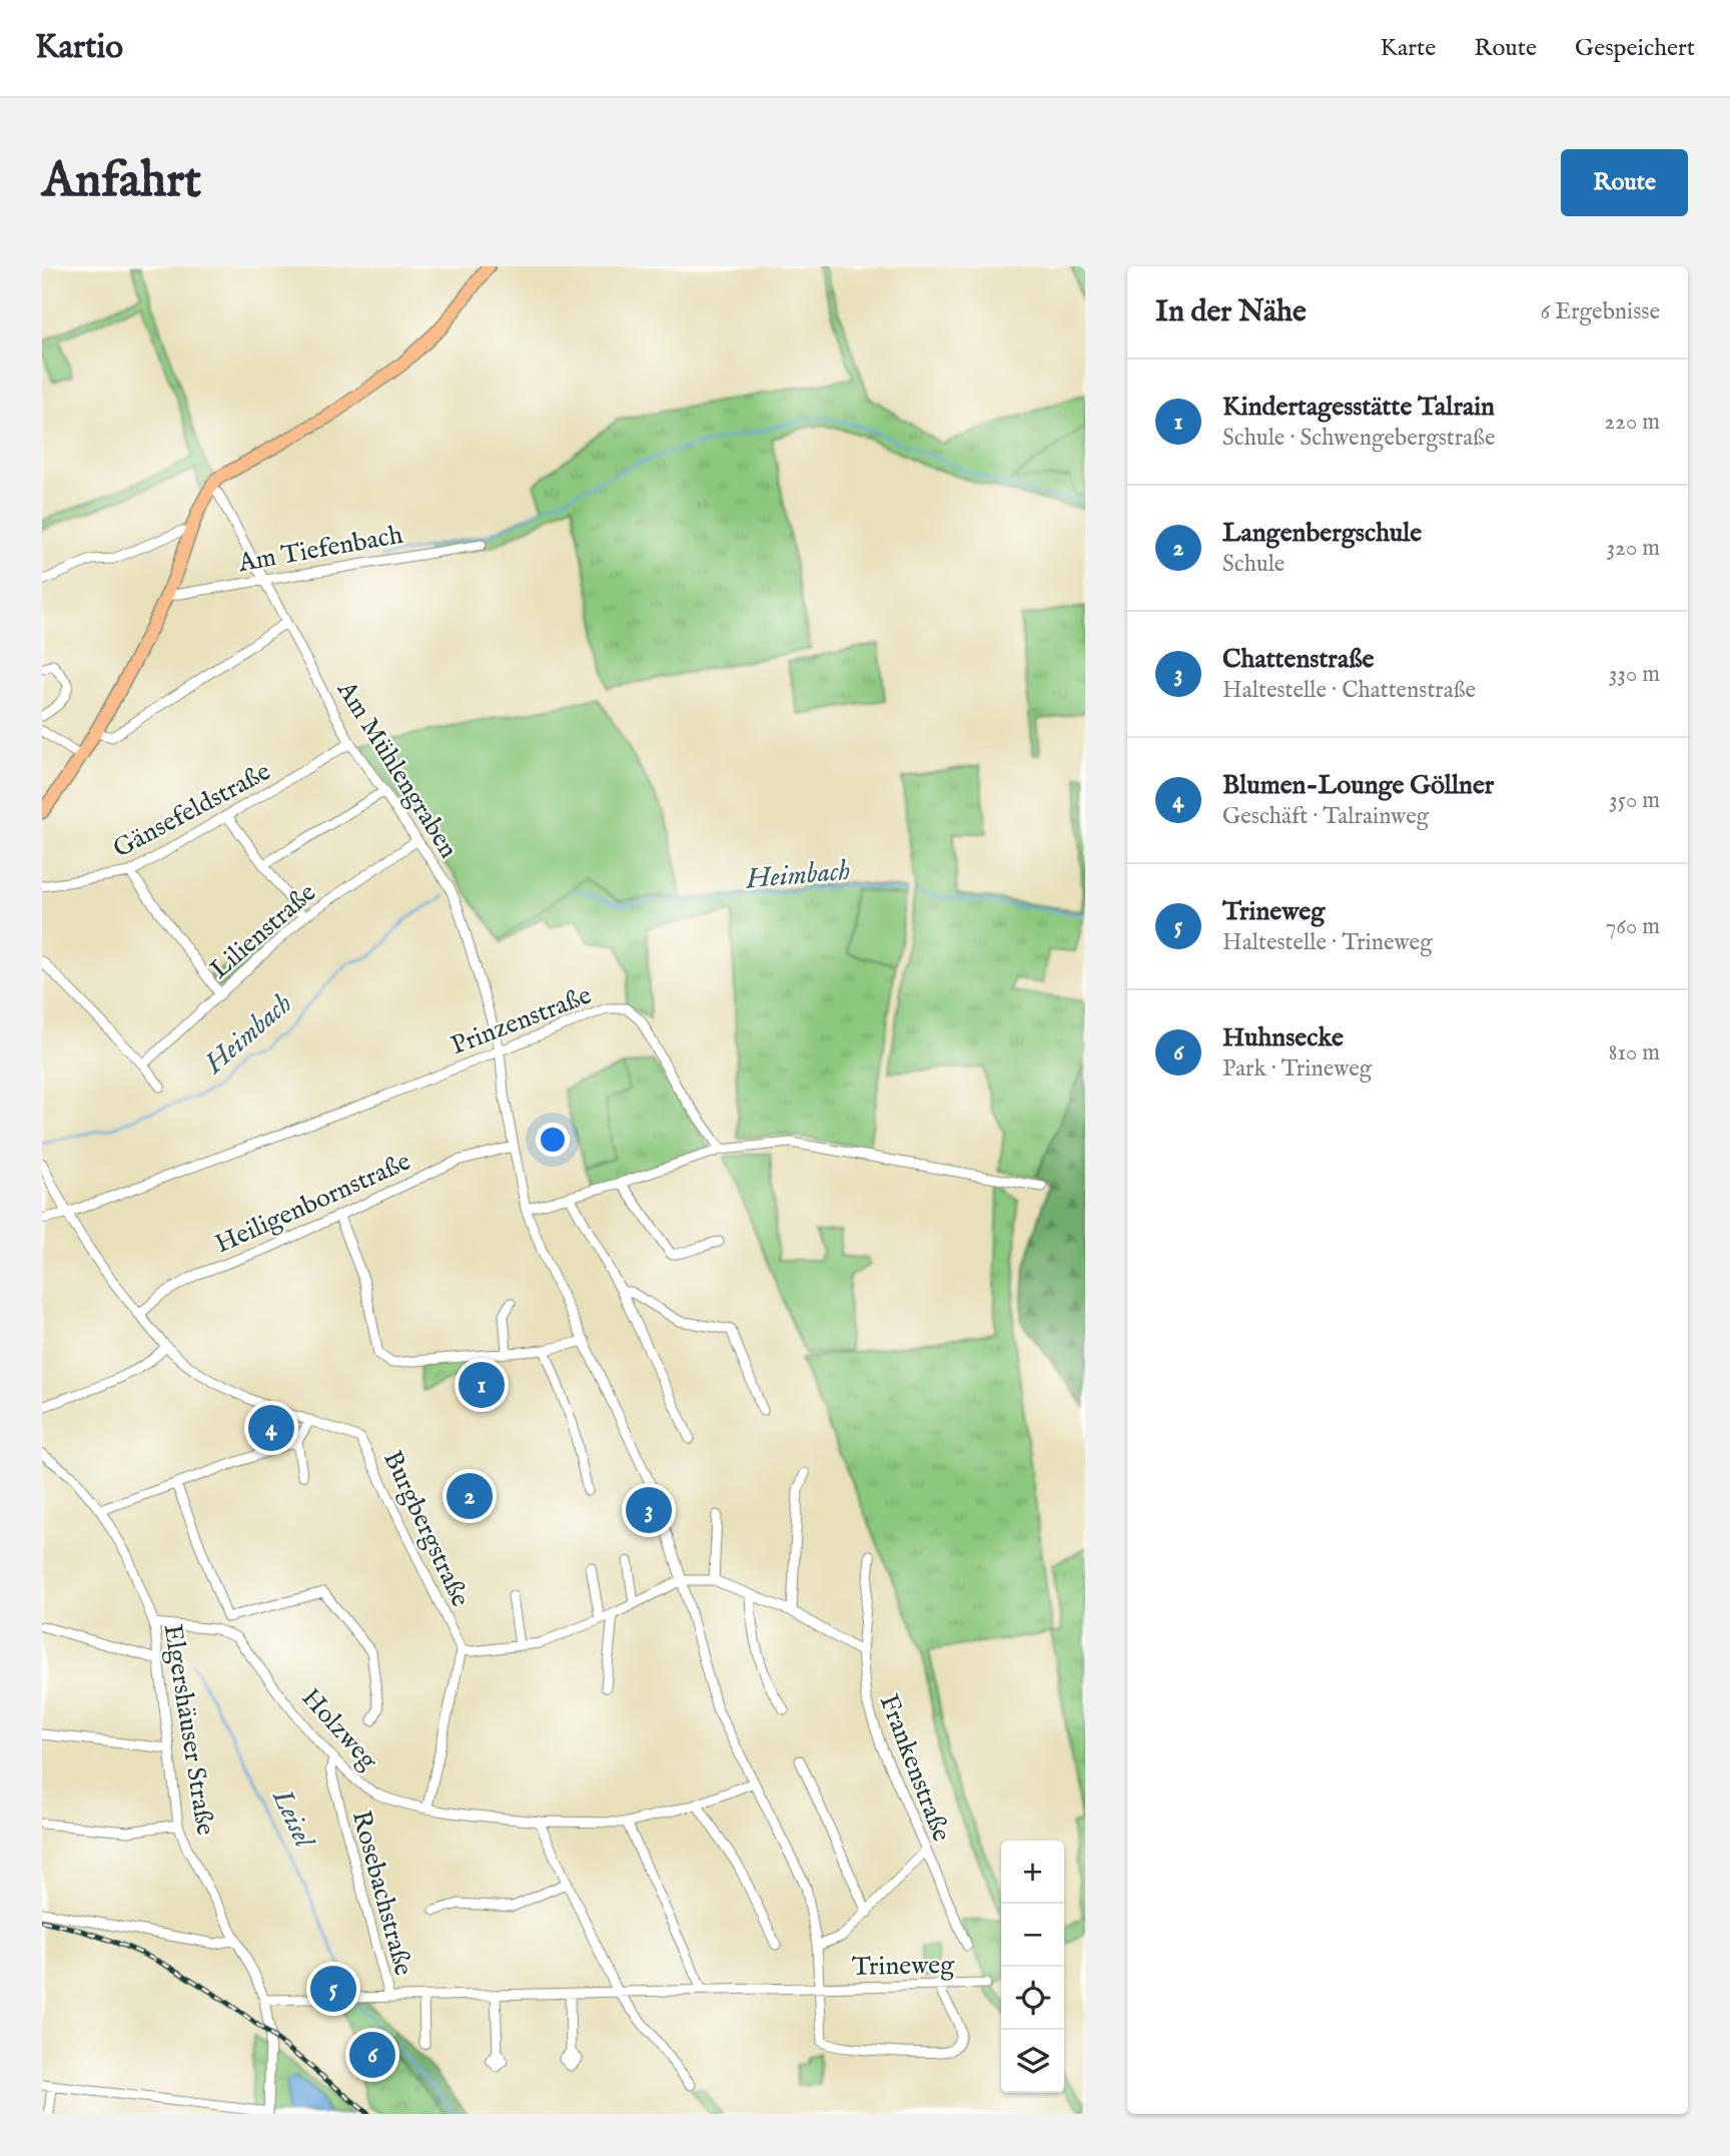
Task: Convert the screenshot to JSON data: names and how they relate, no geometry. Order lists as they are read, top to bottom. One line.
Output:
{"streets":{"street":["Am Tiefenbach","Am Mühlengraben","Gänsefeldstraße","Lilienstraße","Prinzenstraße","Heiligenbornstraße","Burgbergstraße","Holzweg","Elgershäuser Straße","Frankenstraße","Rosebachstraße","Trineweg"]},"crossings":[["Am Tiefenbach","Am Mühlengraben"],["Am Mühlengraben","Gänsefeldstraße"],["Am Mühlengraben","Lilienstraße"],["Am Mühlengraben","Prinzenstraße"],["Am Mühlengraben","Heiligenbornstraße"],["Am Mühlengraben","Holzweg"],["Am Mühlengraben","Trineweg"],["Prinzenstraße","Burgbergstraße"],["Heiligenbornstraße","Burgbergstraße"],["Holzweg","Elgershäuser Straße"],["Holzweg","Rosebachstraße"],["Elgershäuser Straße","Trineweg"],["Rosebachstraße","Trineweg"]],"water":["Heimbach","Leisel"],"page":{"header":"Kartio","nav":["Karte","Route","Gespeichert"],"buttons":"Route","title":"Anfahrt","heading":["In der Nähe","6 Ergebnisse"],"list":[{"mark":"1","name":"Kindertagesstätte Talrain","note":"Schule · Schwengebergstraße","value":"220 m"},{"mark":"2","name":"Langenbergschule","note":"Schule","value":"320 m"},{"mark":"3","name":"Chattenstraße","note":"Haltestelle · Chattenstraße","value":"330 m"},{"mark":"4","name":"Blumen-Lounge Göllner","note":"Geschäft · Talrainweg","value":"350 m"},{"mark":"5","name":"Trineweg","note":"Haltestelle · Trineweg","value":"760 m"},{"mark":"6","name":"Huhnsecke","note":"Park · Trineweg","value":"810 m"}],"pins":["1","4","2","3","5","6"],"map_buttons":["+","−"]}}
